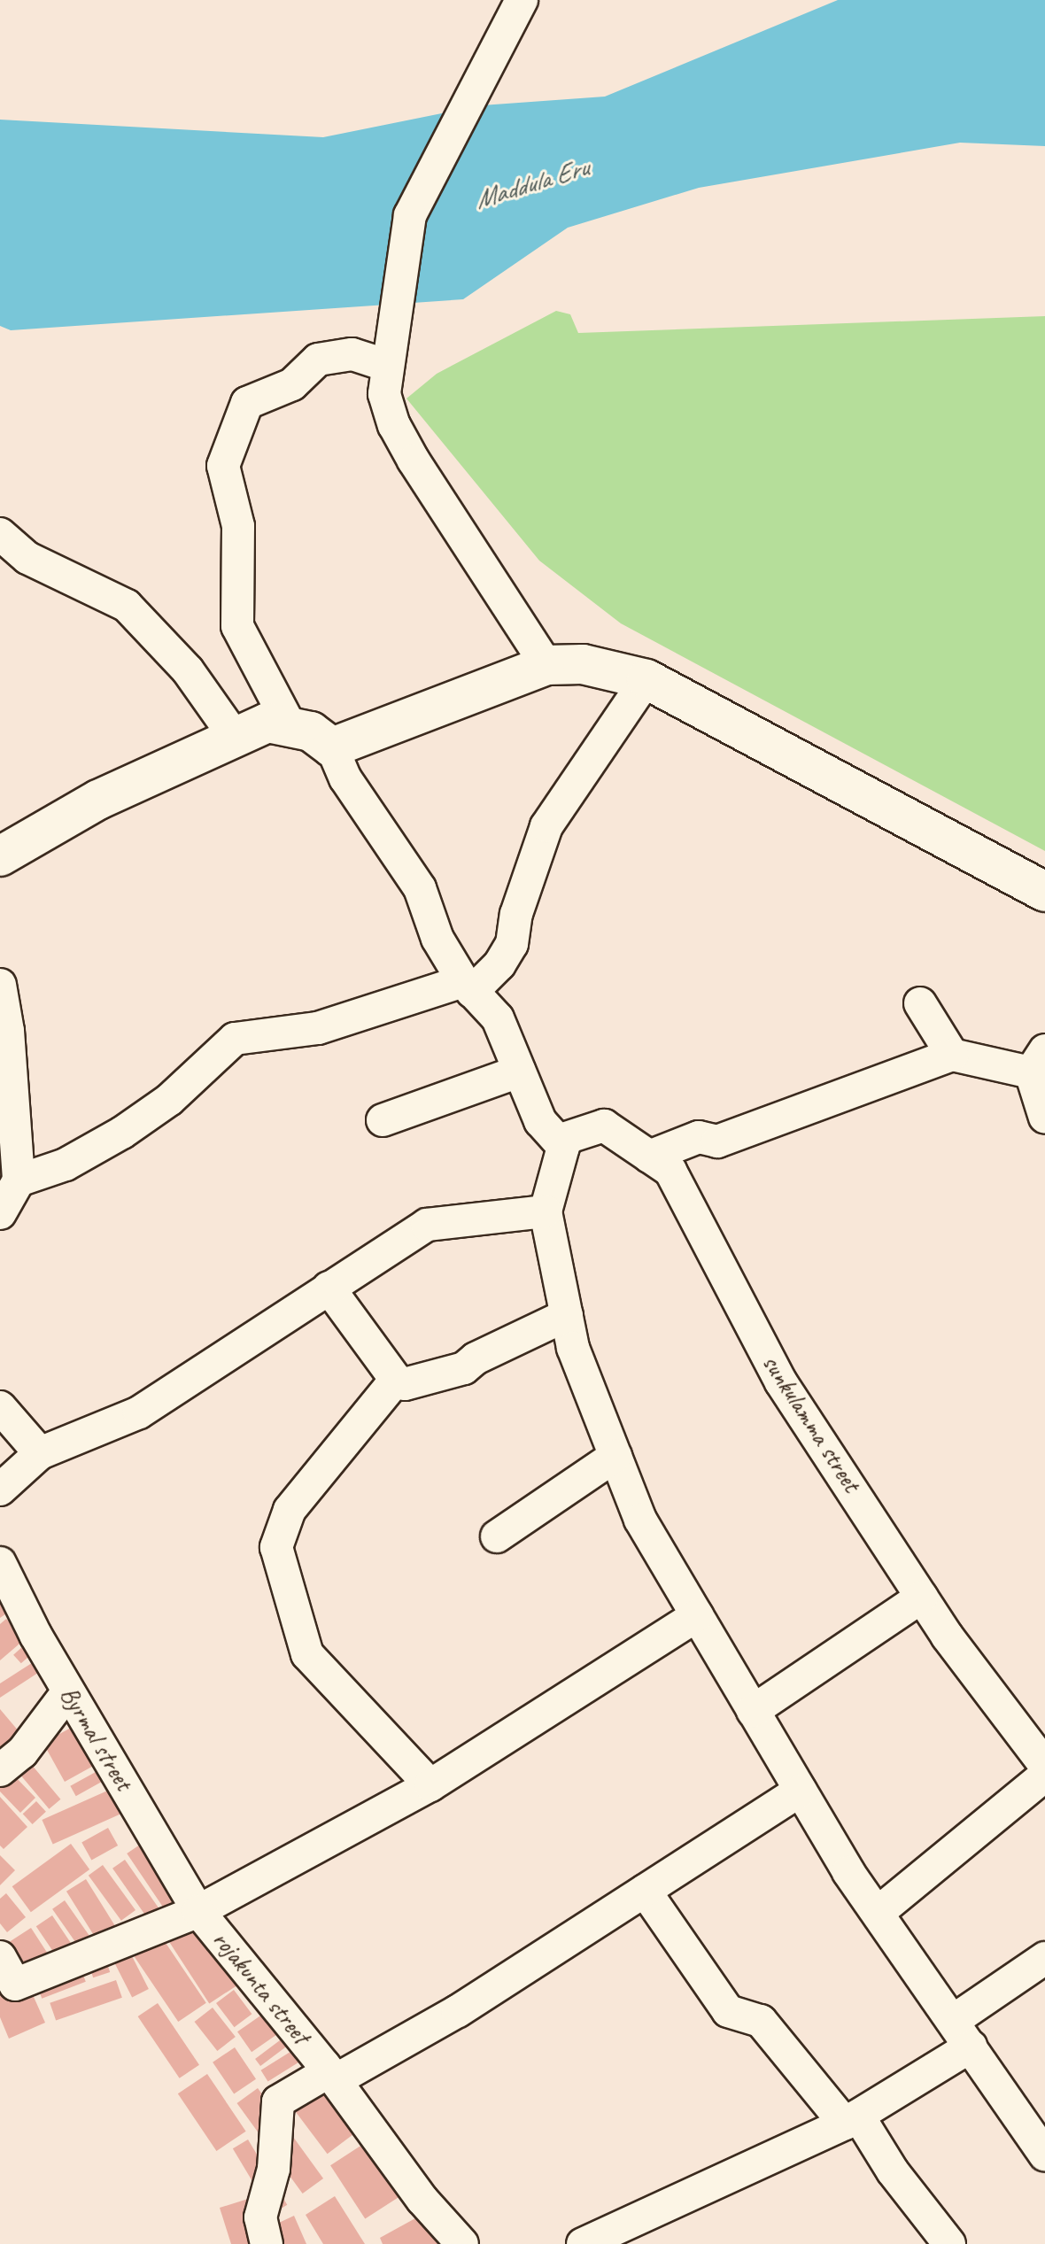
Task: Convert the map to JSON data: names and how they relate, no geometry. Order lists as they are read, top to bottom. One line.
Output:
{"streets":{"street":["sunkulamma street","Byrmal street","rojakunta street"]},"crossings":[["Byrmal street","rojakunta street"]],"water":["Maddula Eru"]}
